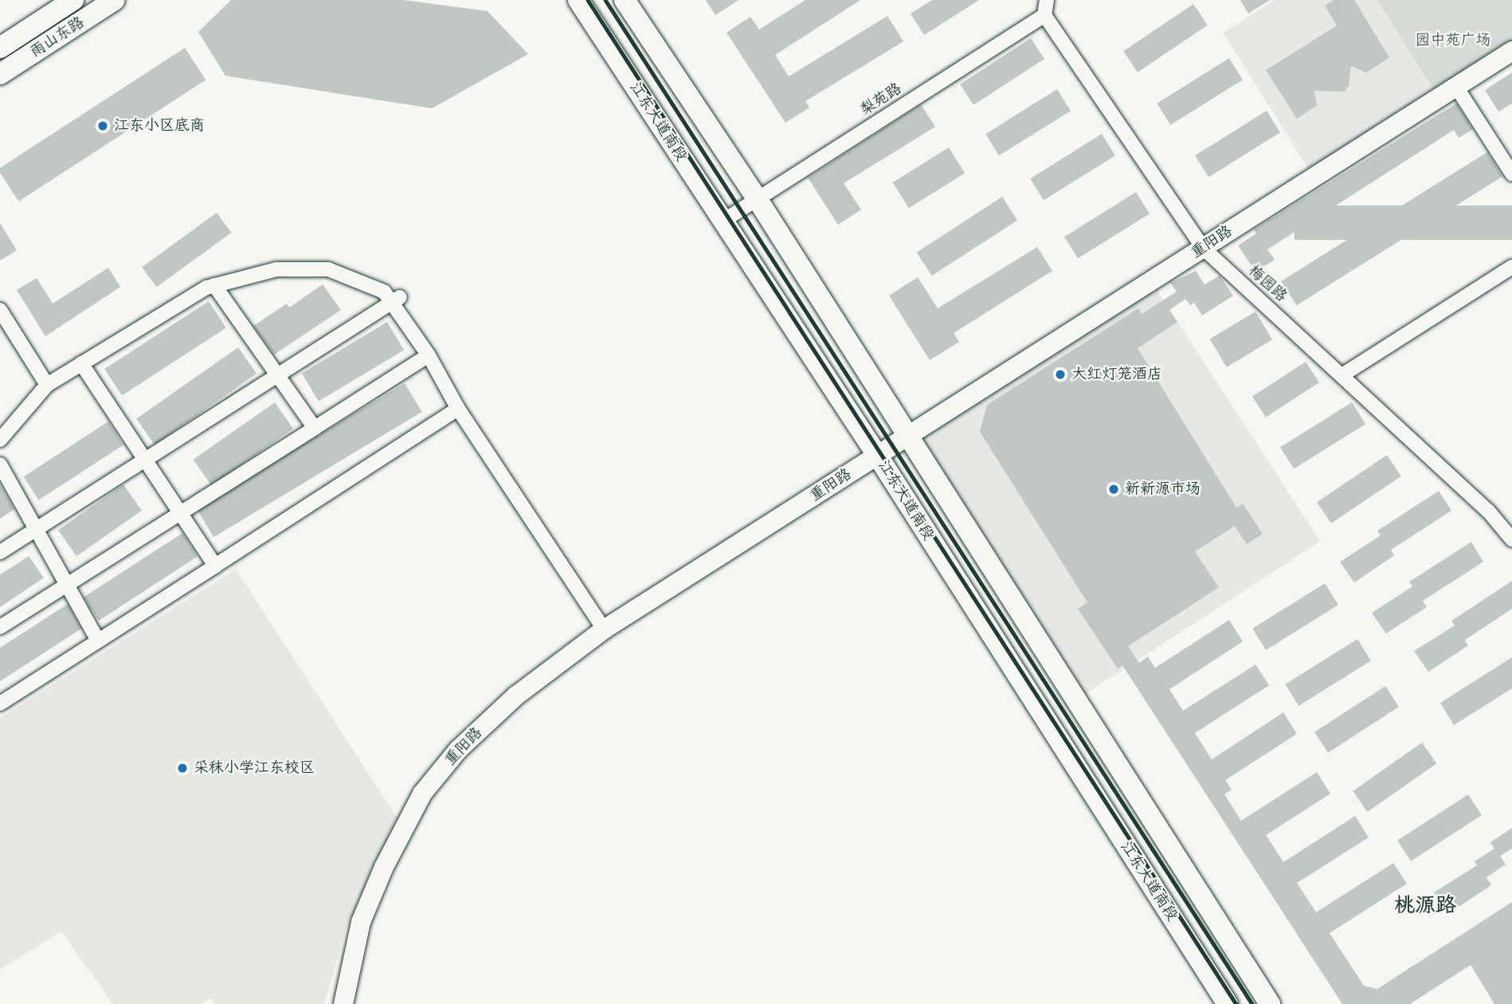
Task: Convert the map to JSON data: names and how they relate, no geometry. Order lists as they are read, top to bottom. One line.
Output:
{"streets":{"main road":["雨山东路","江东大道南段"],"street":["梨苑路","重阳路","梅园路"]},"crossings":[["梨苑路","江东大道南段"],["梨苑路","梅园路"],["江东大道南段","重阳路"],["重阳路","梅园路"]],"districts":["桃源路"],"parks":["园中苑广场"],"places":["江东小区底商","大红灯笼酒店","新新源市场","采秣小学江东校区"]}
